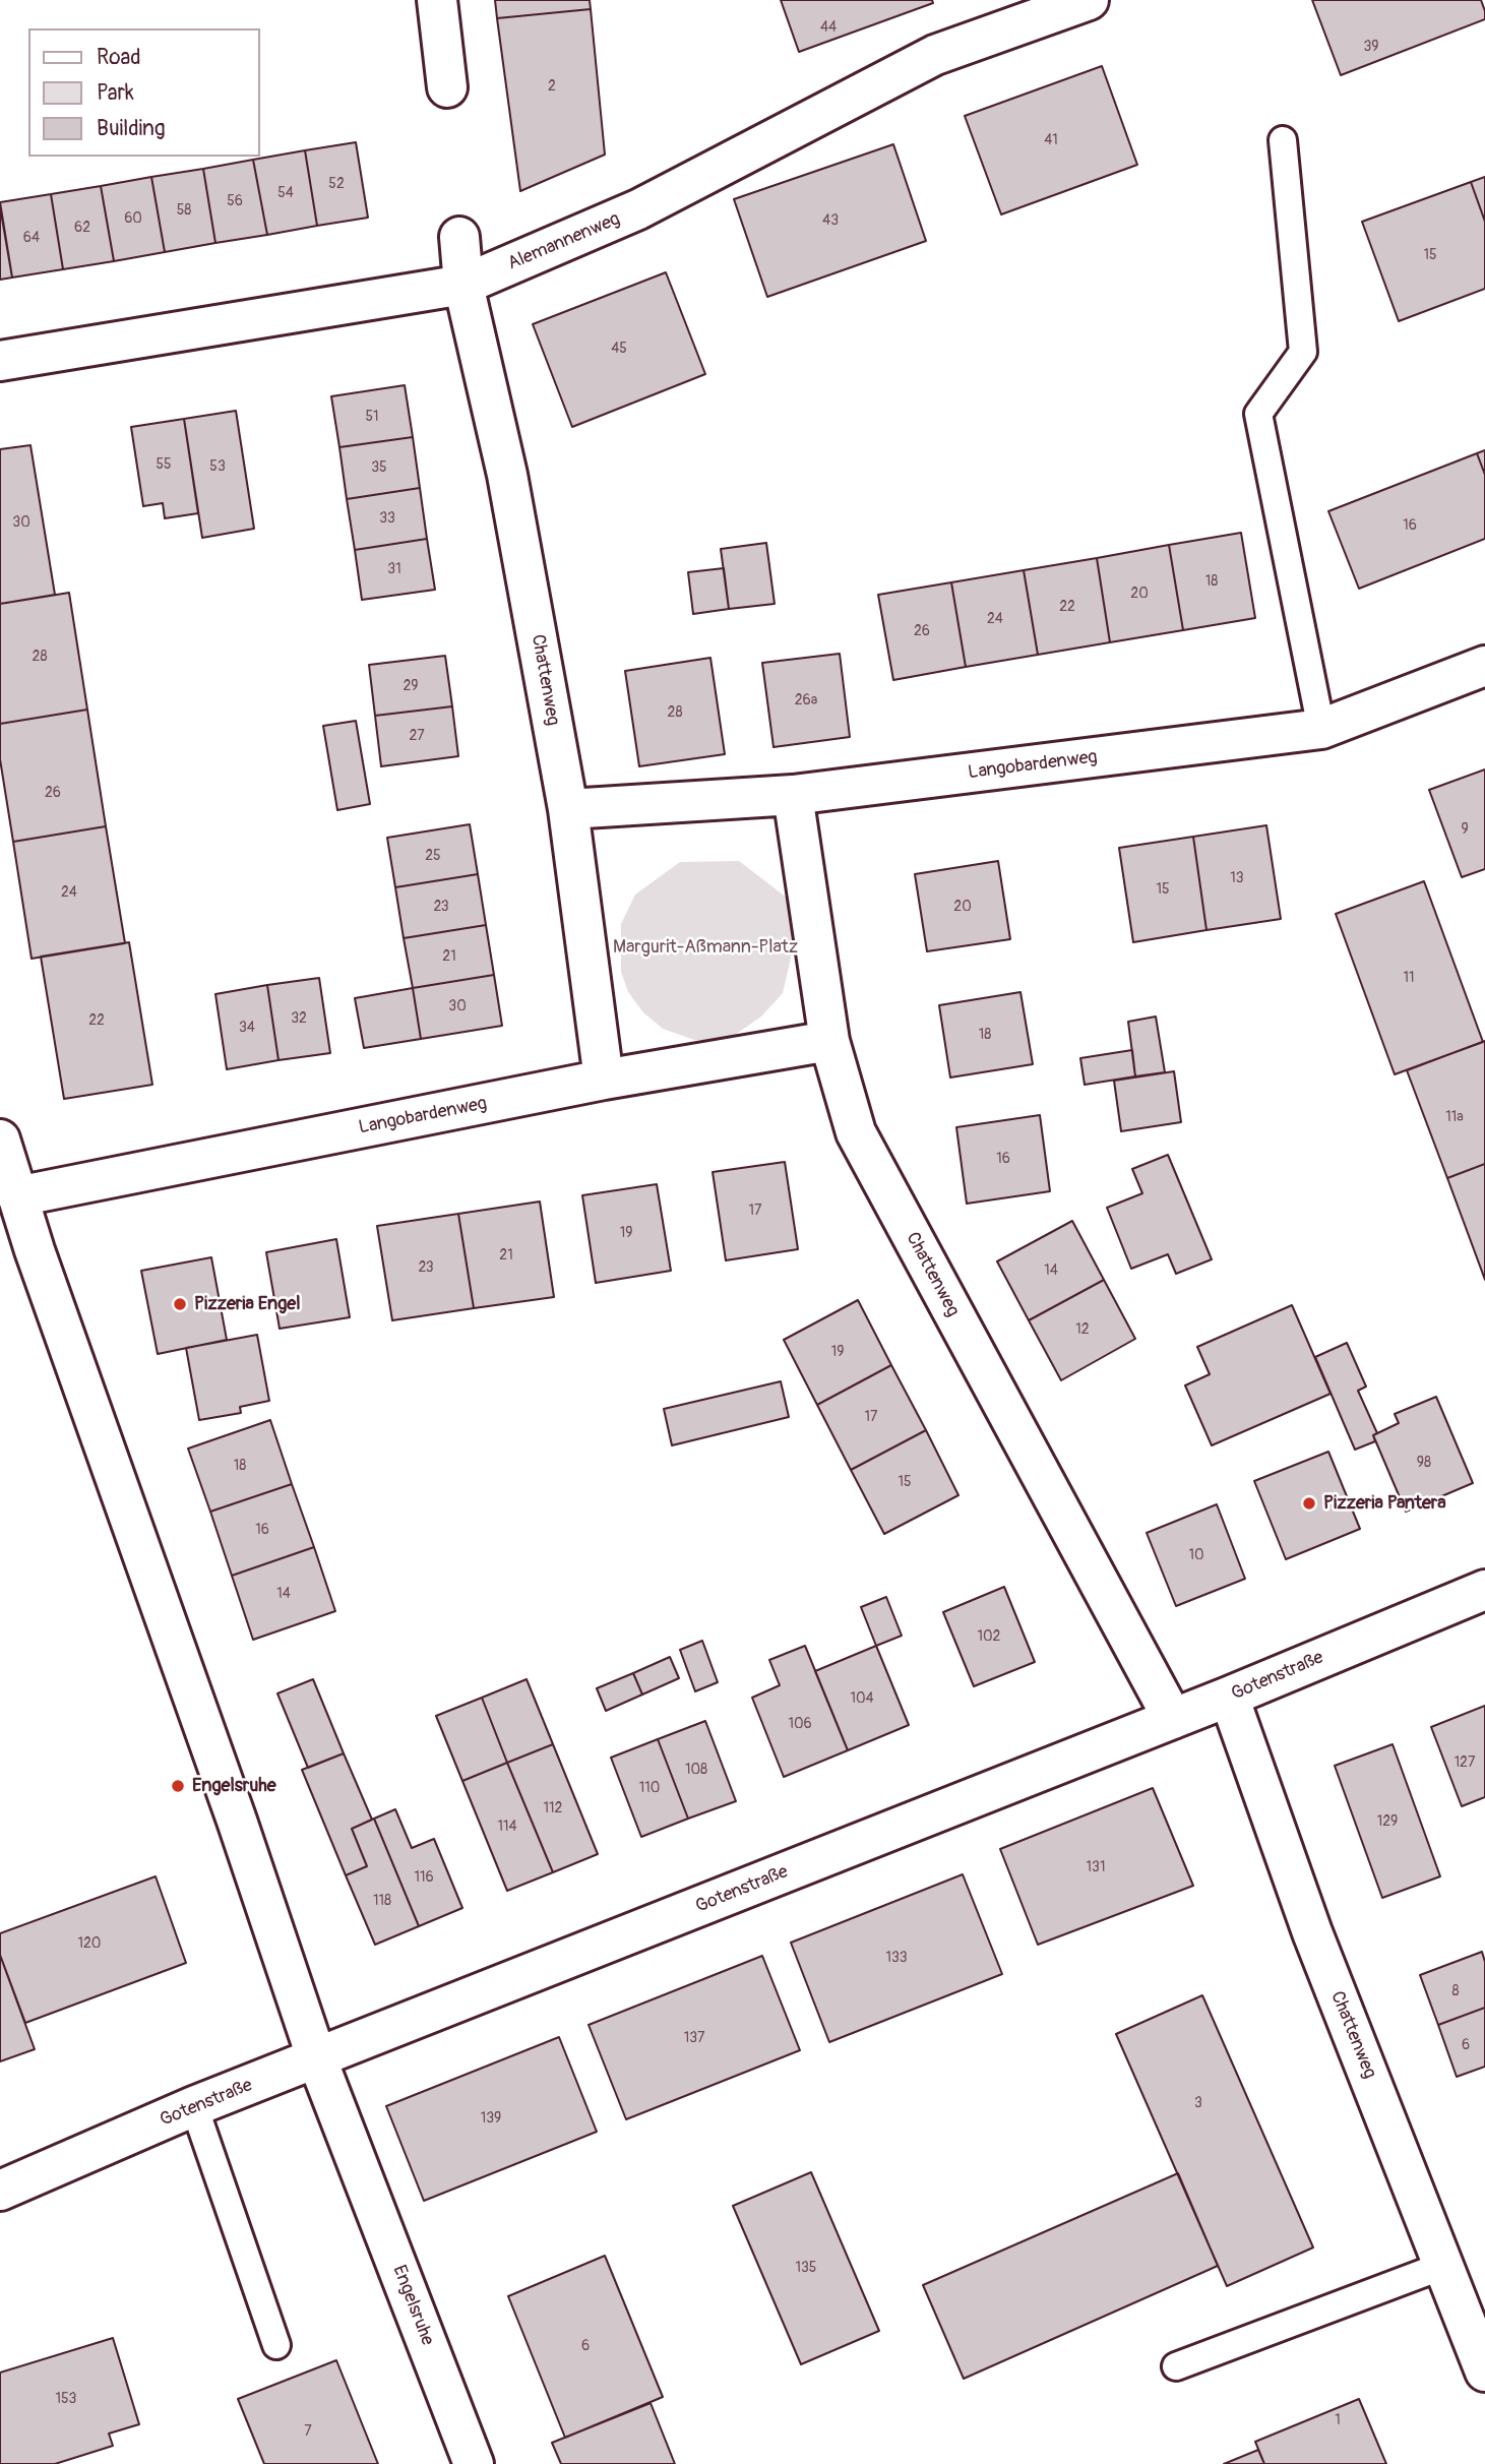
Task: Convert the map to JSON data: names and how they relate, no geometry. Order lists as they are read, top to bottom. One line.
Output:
{"streets":{"street":["Alemannenweg","Chattenweg","Langobardenweg","Gotenstraße","Engelsruhe"]},"crossings":[["Alemannenweg","Chattenweg"],["Chattenweg","Langobardenweg"],["Chattenweg","Gotenstraße"],["Langobardenweg","Engelsruhe"],["Gotenstraße","Engelsruhe"]],"parks":["Margurit-Aßmann-Platz"],"places":["Pizzeria Engel","Pizzeria Pantera","Engelsruhe"],"house_numbers":["44","39","2","41","52","54","56","58","60","43","62","64","15","45","51","55","53","35","33","30","16","31","18","20","22","24","26","28","29","26a","28","27","26","9","25","13","15","24","23","20","21","11","30","32","22","34","18","11a","16","17","19","21","23","14","12","19","17","98","18","15","16","10","14","102","104","106","127","108","110","112","129","114","131","116","118","120","133","8","137","6","3","139","135","6","153","1","7"],"legend":["Road","Park","Building"]}
